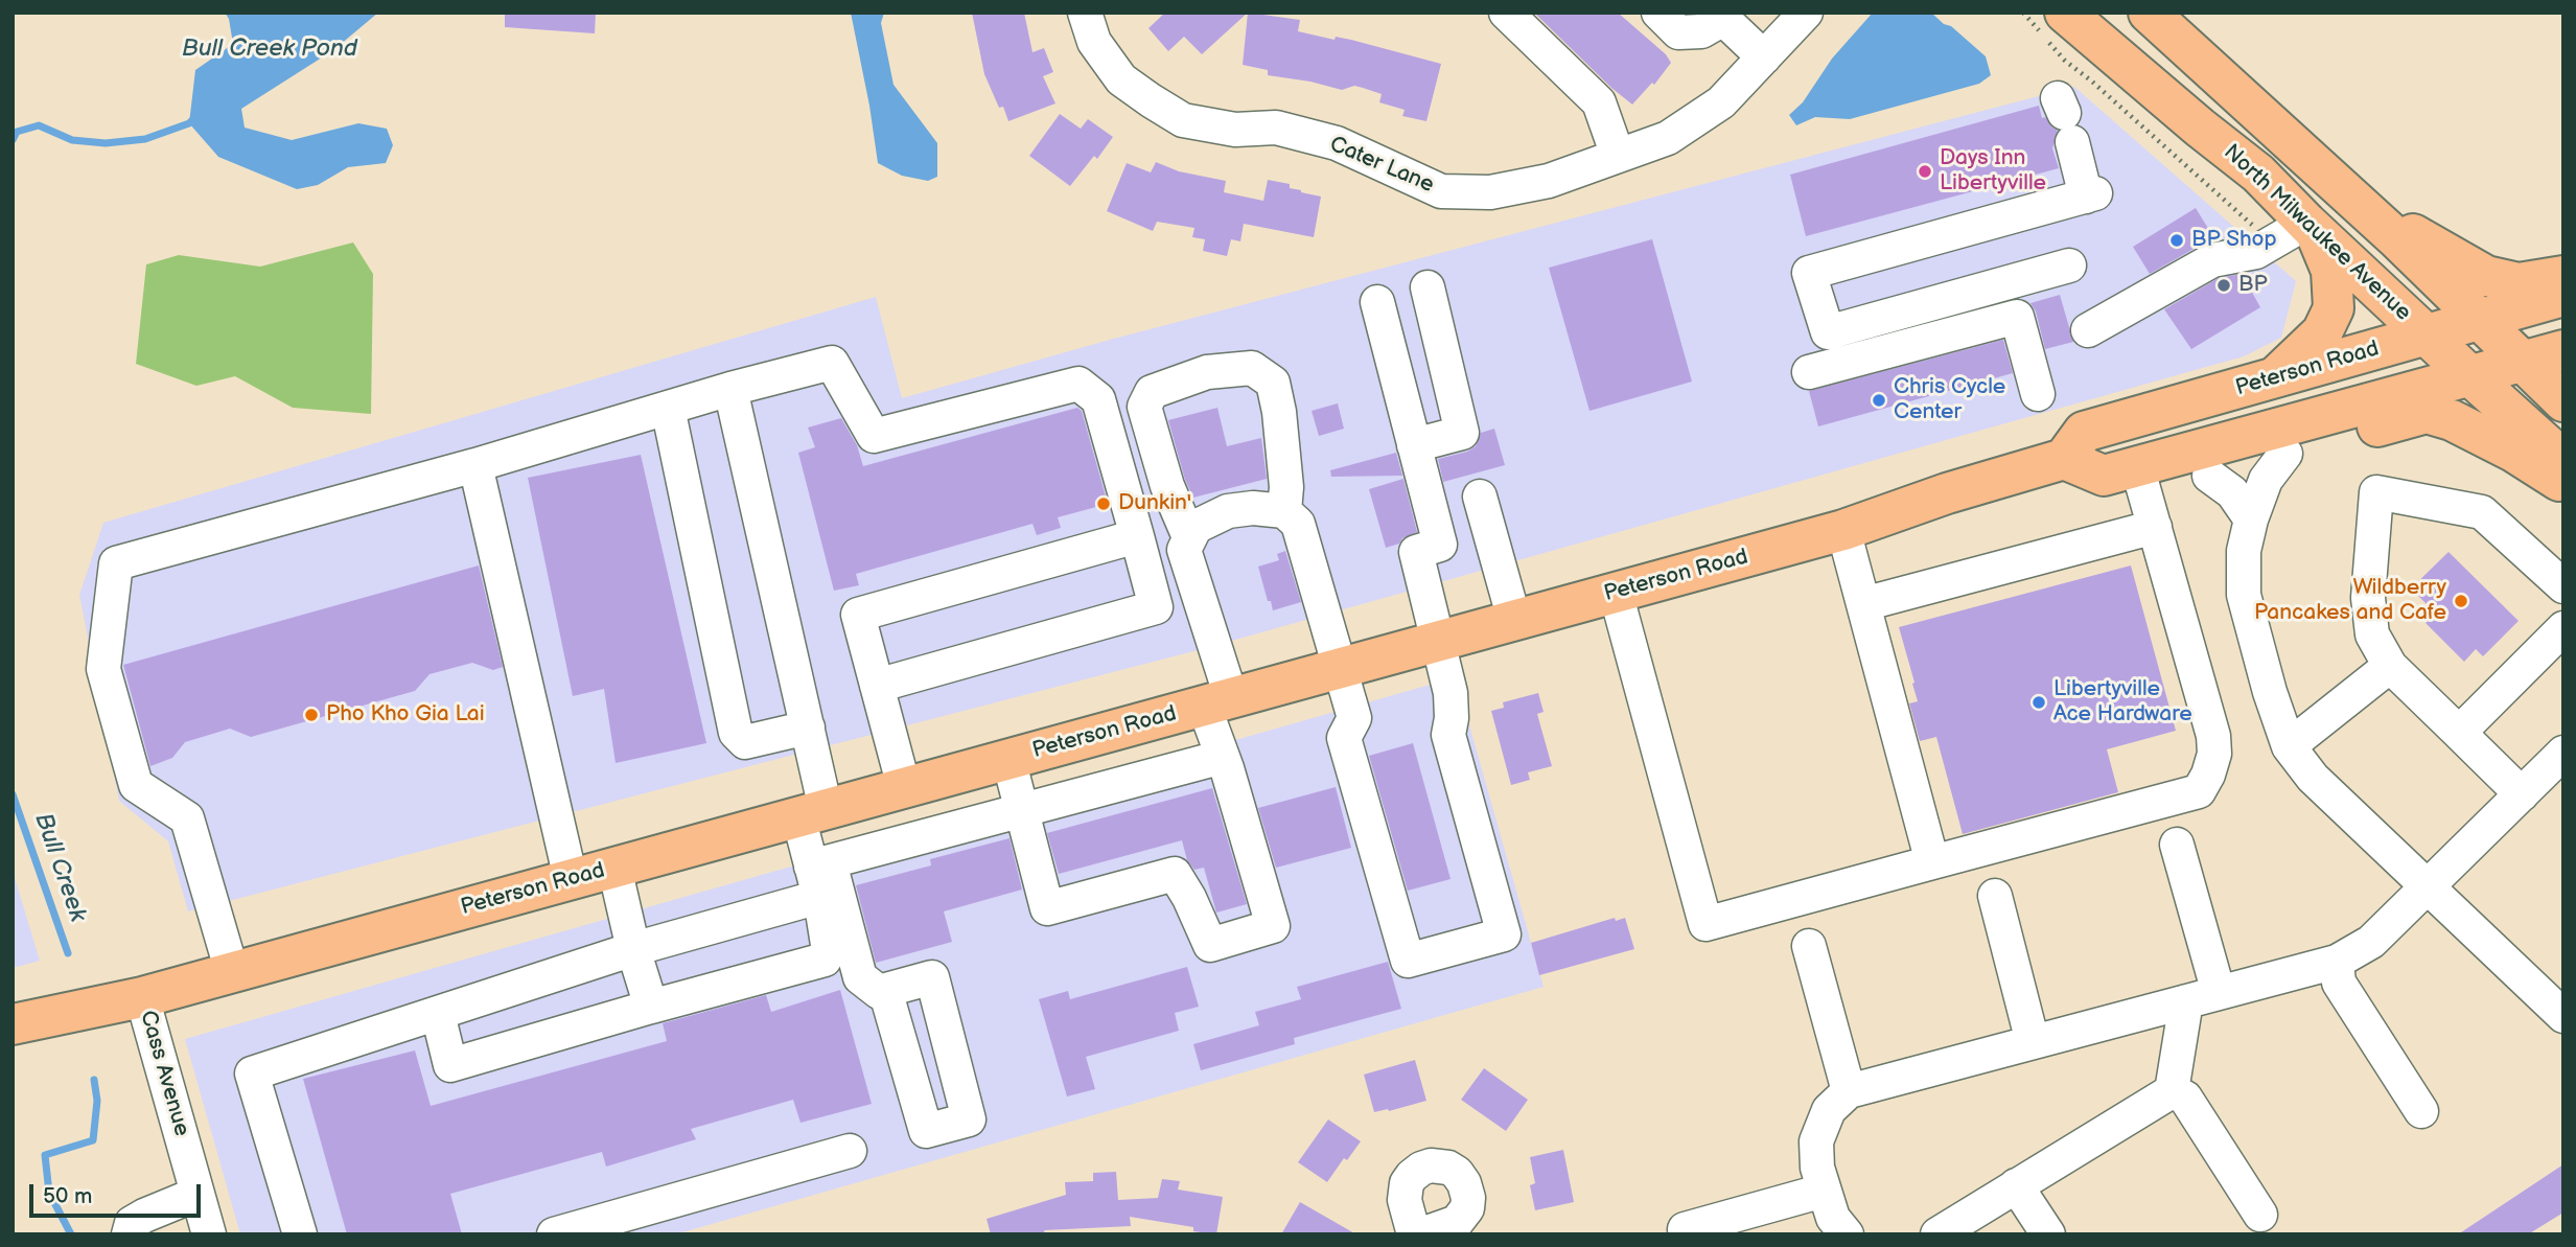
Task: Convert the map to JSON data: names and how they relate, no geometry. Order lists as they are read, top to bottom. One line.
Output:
{"streets":{"main road":["North Milwaukee Avenue","Peterson Road"],"street":["Cater Lane","Cass Avenue"]},"crossings":[["North Milwaukee Avenue","Peterson Road"],["Peterson Road","Cass Avenue"]],"water":["Bull Creek Pond","Bull Creek"],"places":["Days Inn Libertyville","BP Shop","BP","Chris Cycle Center","Dunkin'","Wildberry Pancakes and Cafe","Libertyville Ace Hardware","Pho Kho Gia Lai"],"scale_bar":"50 m"}
